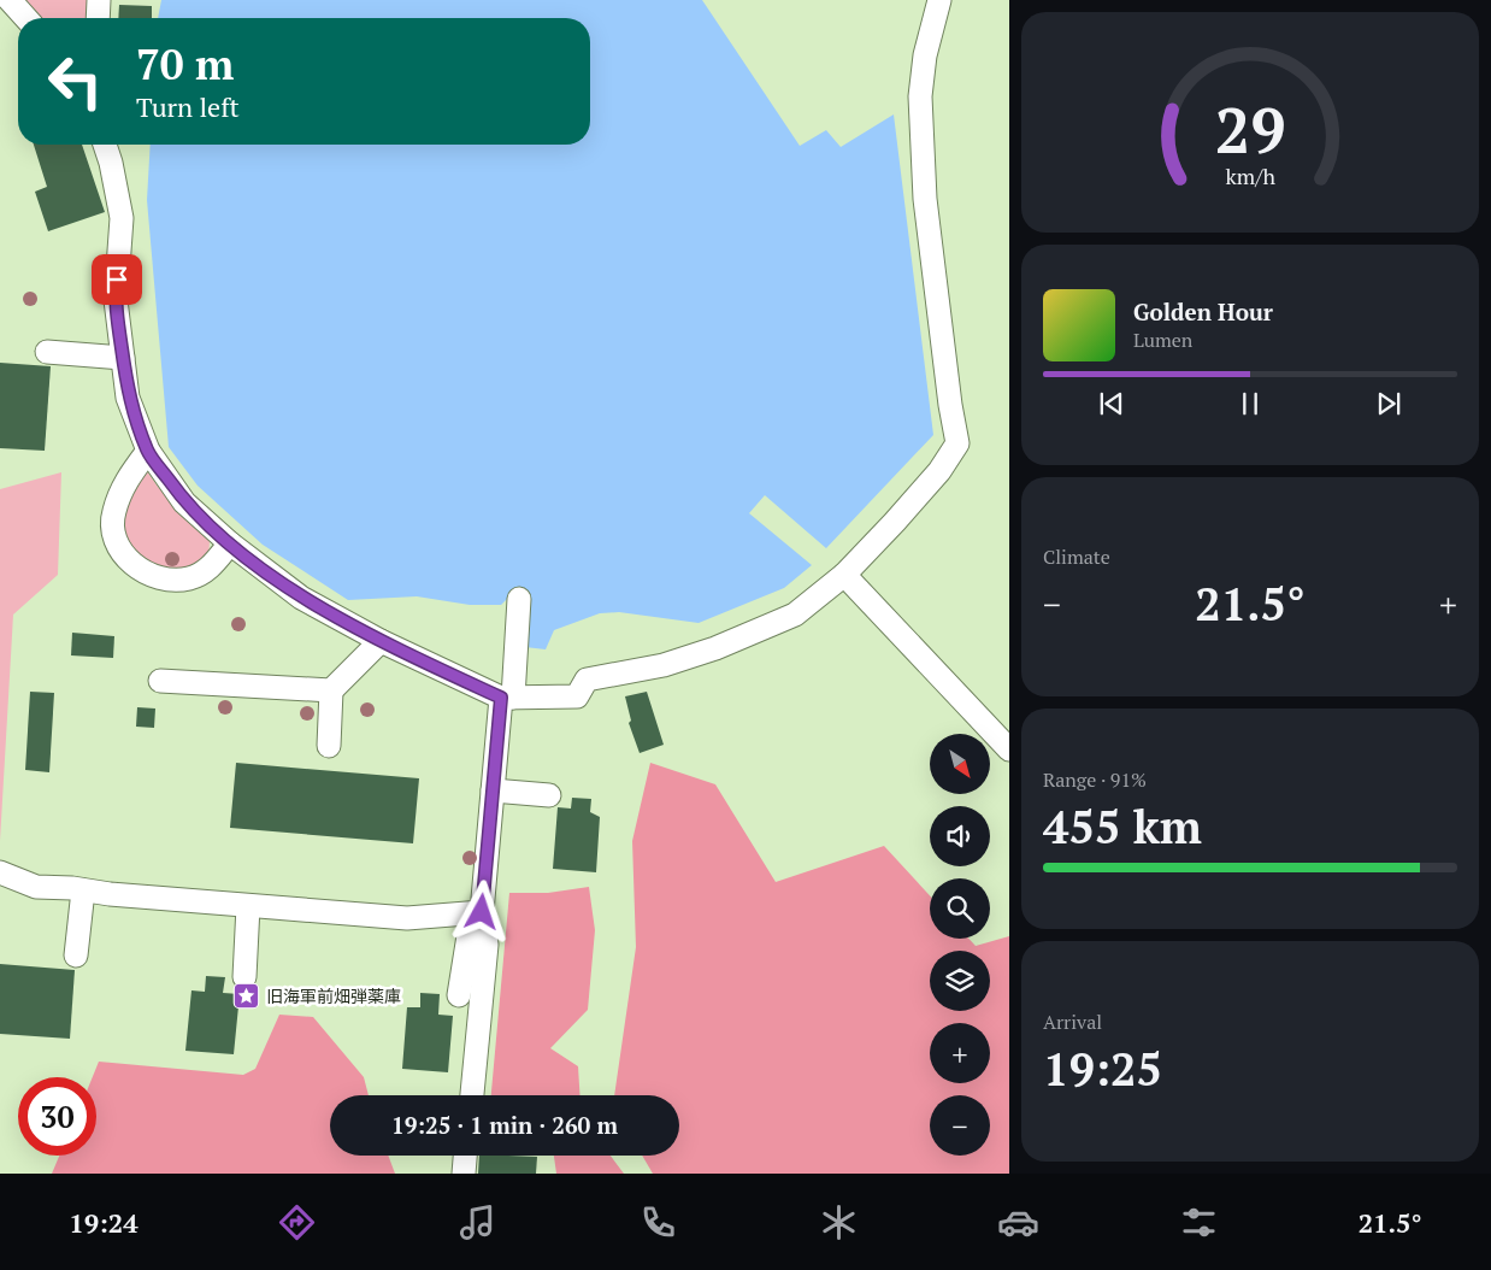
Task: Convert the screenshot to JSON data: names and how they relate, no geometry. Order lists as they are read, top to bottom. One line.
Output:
{"places":{"place":["旧海軍前畑弾薬庫"]},"north":"bottom right","page":{"turn":["70 m","Turn left"],"song":["Golden Hour","Lumen"],"tile":["Climate",["Range · 91%","455 km"],["Arrival","19:25"]],"heat":["−","21.5°","+"],"map_buttons":["+","−"],"limit":"30","trip":"19:25 · 1 min · 260 m","tabs":["19:24","21.5°"],"gauge":["29","km/h"]}}
